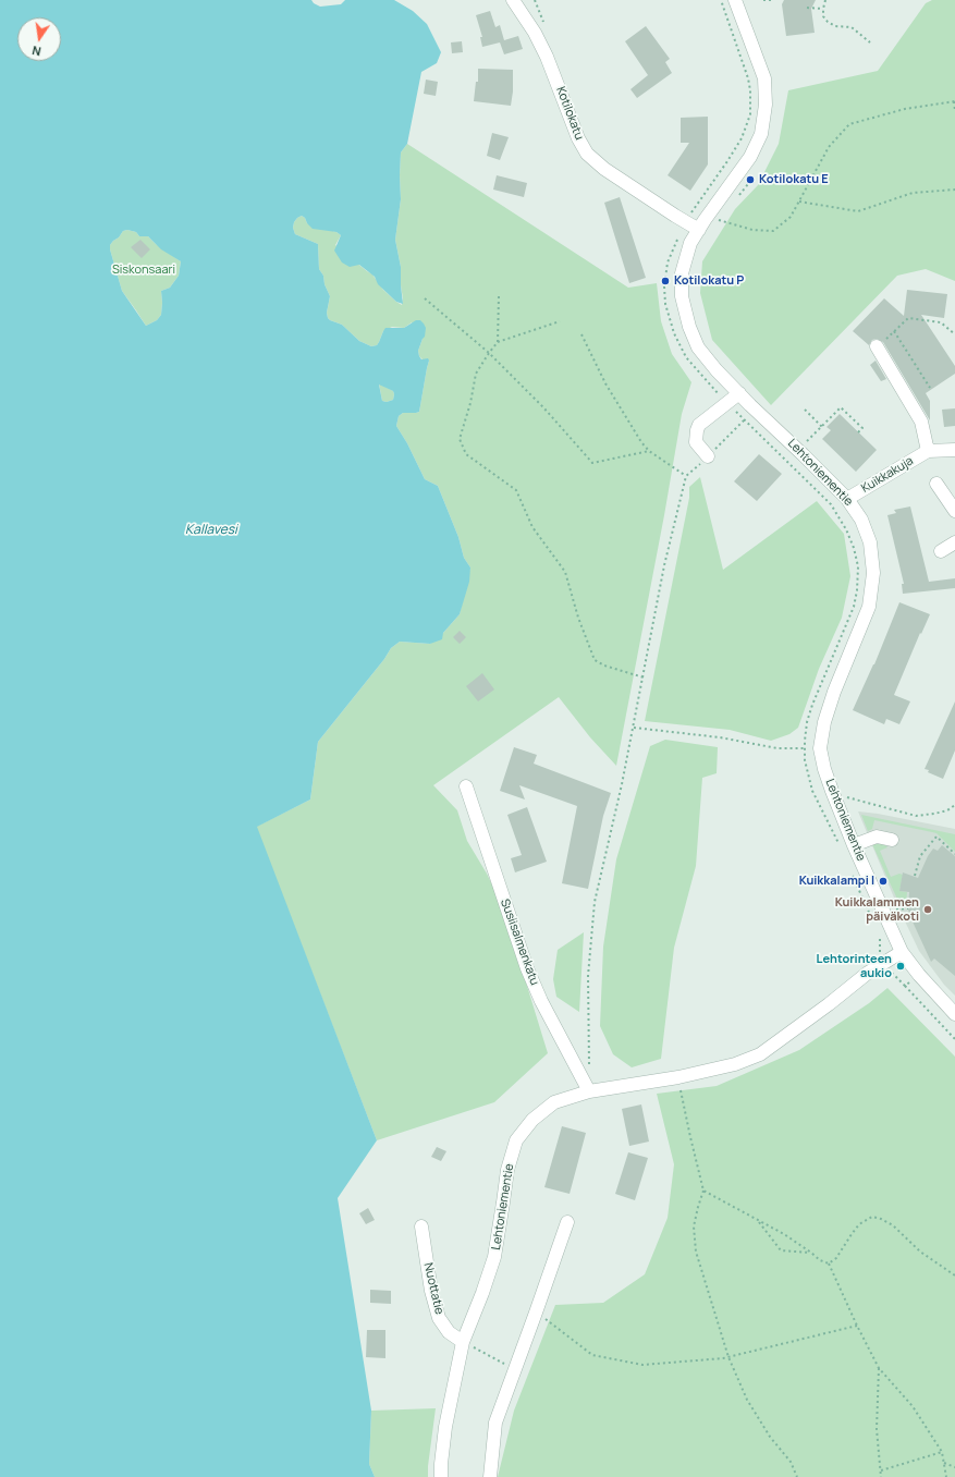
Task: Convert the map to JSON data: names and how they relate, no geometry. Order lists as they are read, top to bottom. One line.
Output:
{"streets":{"street":["Kotilokatu","Lehtoniementie","Kuikkakuja","Susiisalmenkatu","Nuottatie"]},"crossings":[["Kotilokatu","Lehtoniementie"],["Lehtoniementie","Kuikkakuja"],["Lehtoniementie","Susiisalmenkatu"],["Lehtoniementie","Nuottatie"]],"water":["Kallavesi"],"parks":["Siskonsaari"],"places":["Kotilokatu E","Kotilokatu P","Kuikkalampi I","Kuikkalammen päiväkoti","Lehtorinteen aukio"],"north":"bottom"}
